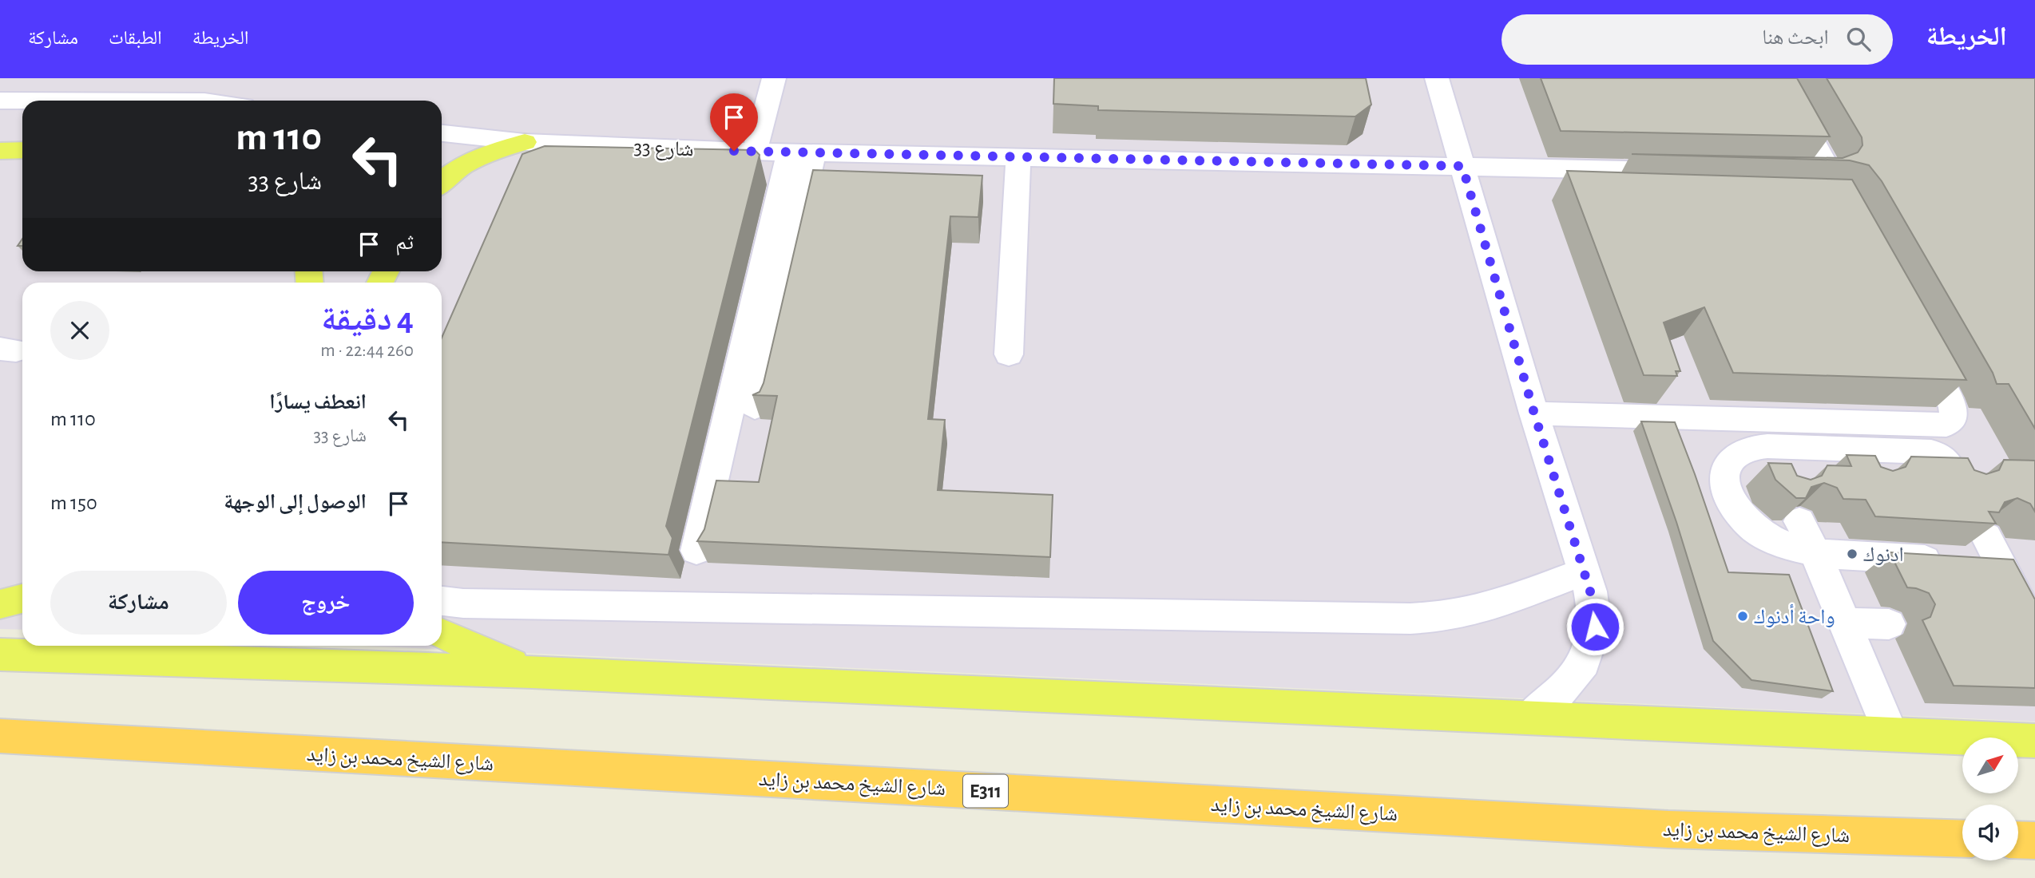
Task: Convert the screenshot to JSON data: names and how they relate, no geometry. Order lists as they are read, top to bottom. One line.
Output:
{"streets":{"highway":["شارع الشيخ محمد بن زايد","E311"],"street":["شارع 33"]},"places":["ادنوك","واحة أدنوك"],"north":"top right","page":{"header":"الخريطة","search":"ابحث هنا","nav":["الخريطة","الطبقات","مشاركة"],"turn":["110 m","شارع 33"],"then":"ثم","heading":["4 دقيقة","260 m · 22:44"],"list":[{"name":"انعطف يسارًا","note":"شارع 33","value":"110 m"},{"name":"الوصول إلى الوجهة","value":"150 m"}],"buttons":["خروج","مشاركة"]}}
